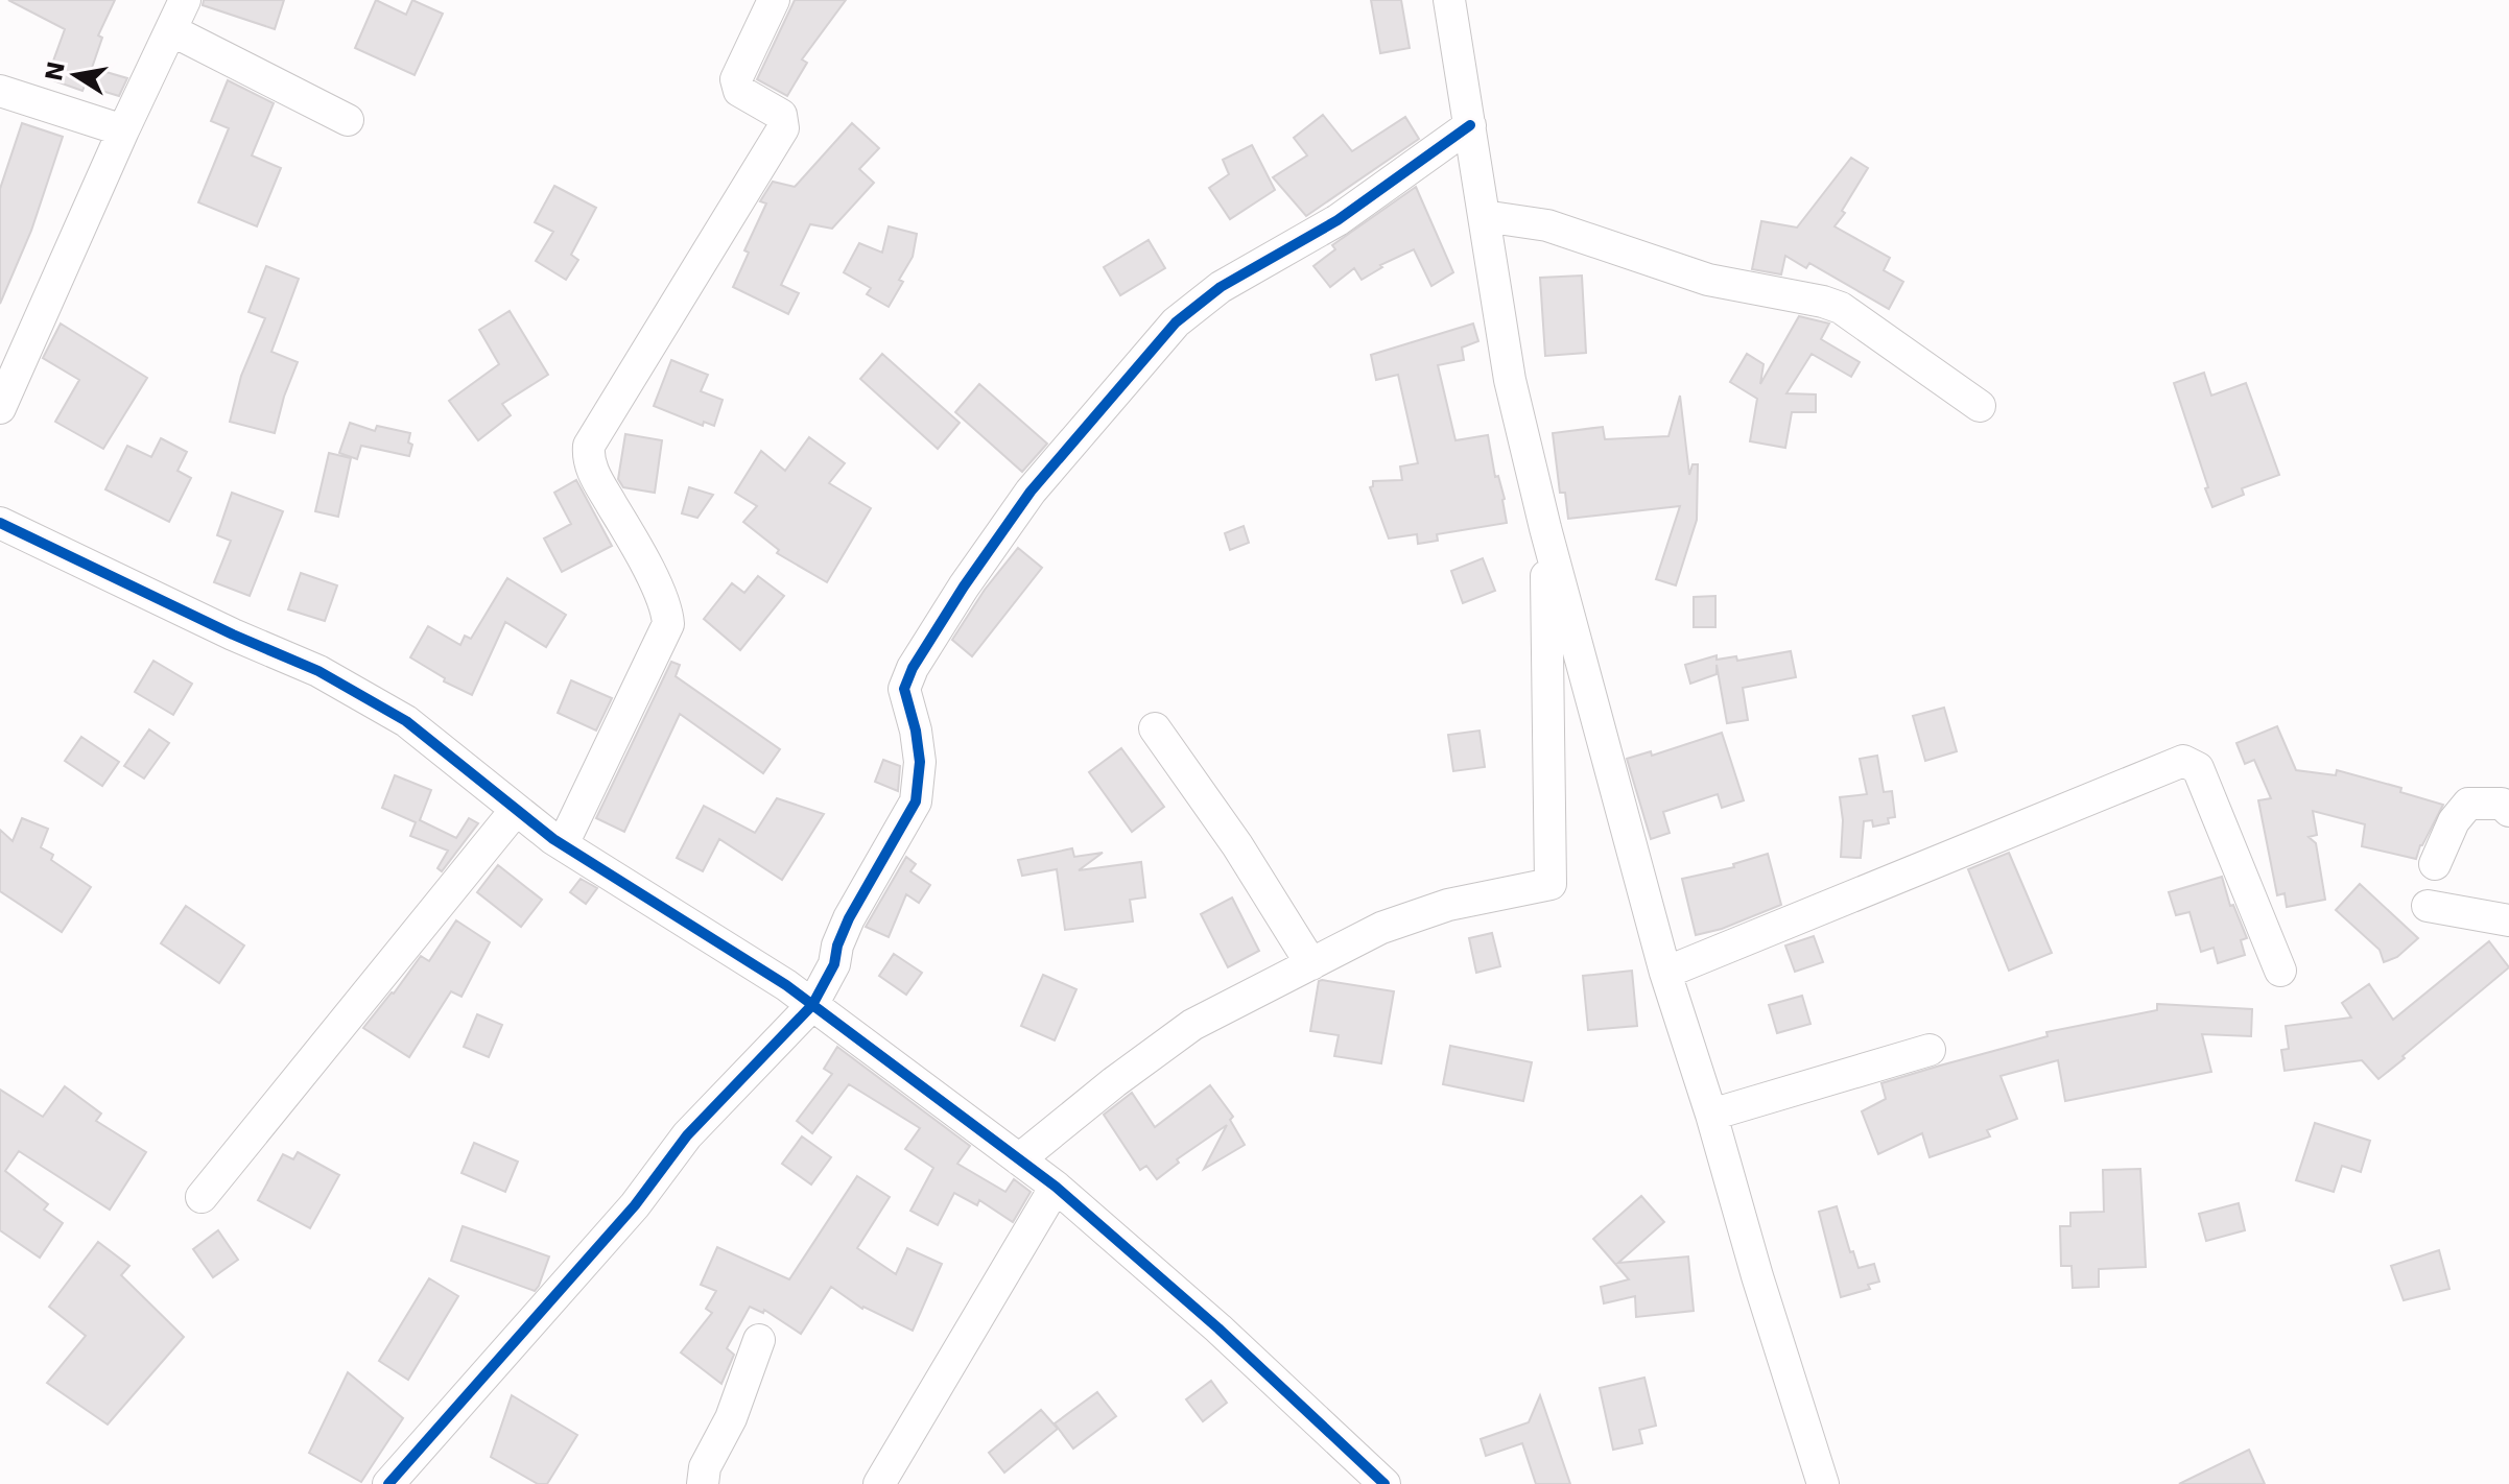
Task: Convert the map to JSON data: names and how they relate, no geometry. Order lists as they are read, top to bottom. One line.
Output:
{"north":"left"}
